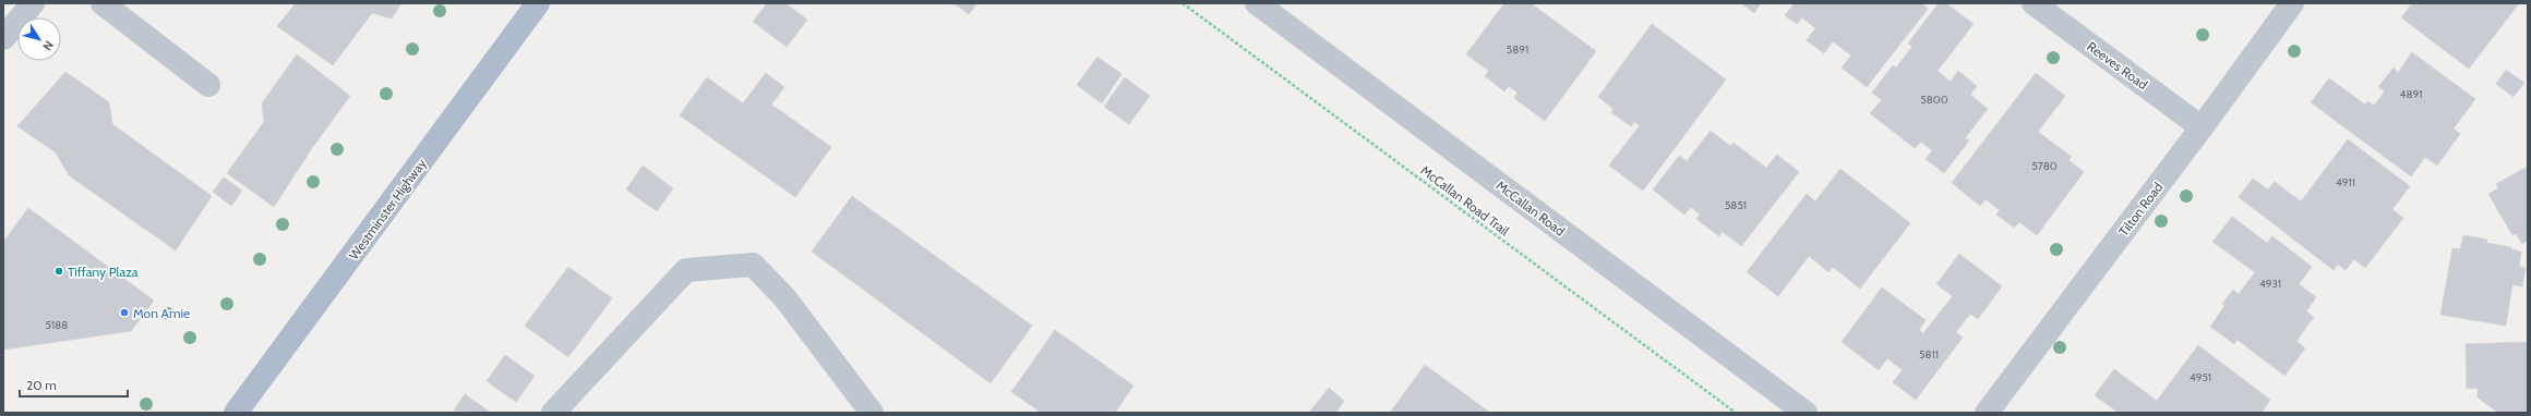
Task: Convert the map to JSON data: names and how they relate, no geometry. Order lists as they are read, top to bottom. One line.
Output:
{"streets":{"main road":["Westminster Highway"],"street":["Reeves Road","McCallan Road","Tilton Road"],"path":["McCallan Road Trail"]},"crossings":[["Reeves Road","Tilton Road"]],"places":["Tiffany Plaza","Mon Amie"],"house_numbers":["5891","4891","5800","5780","4911","5851","4931","5188","5811","4951"],"scale_bar":"20 m","north":"bottom right"}
